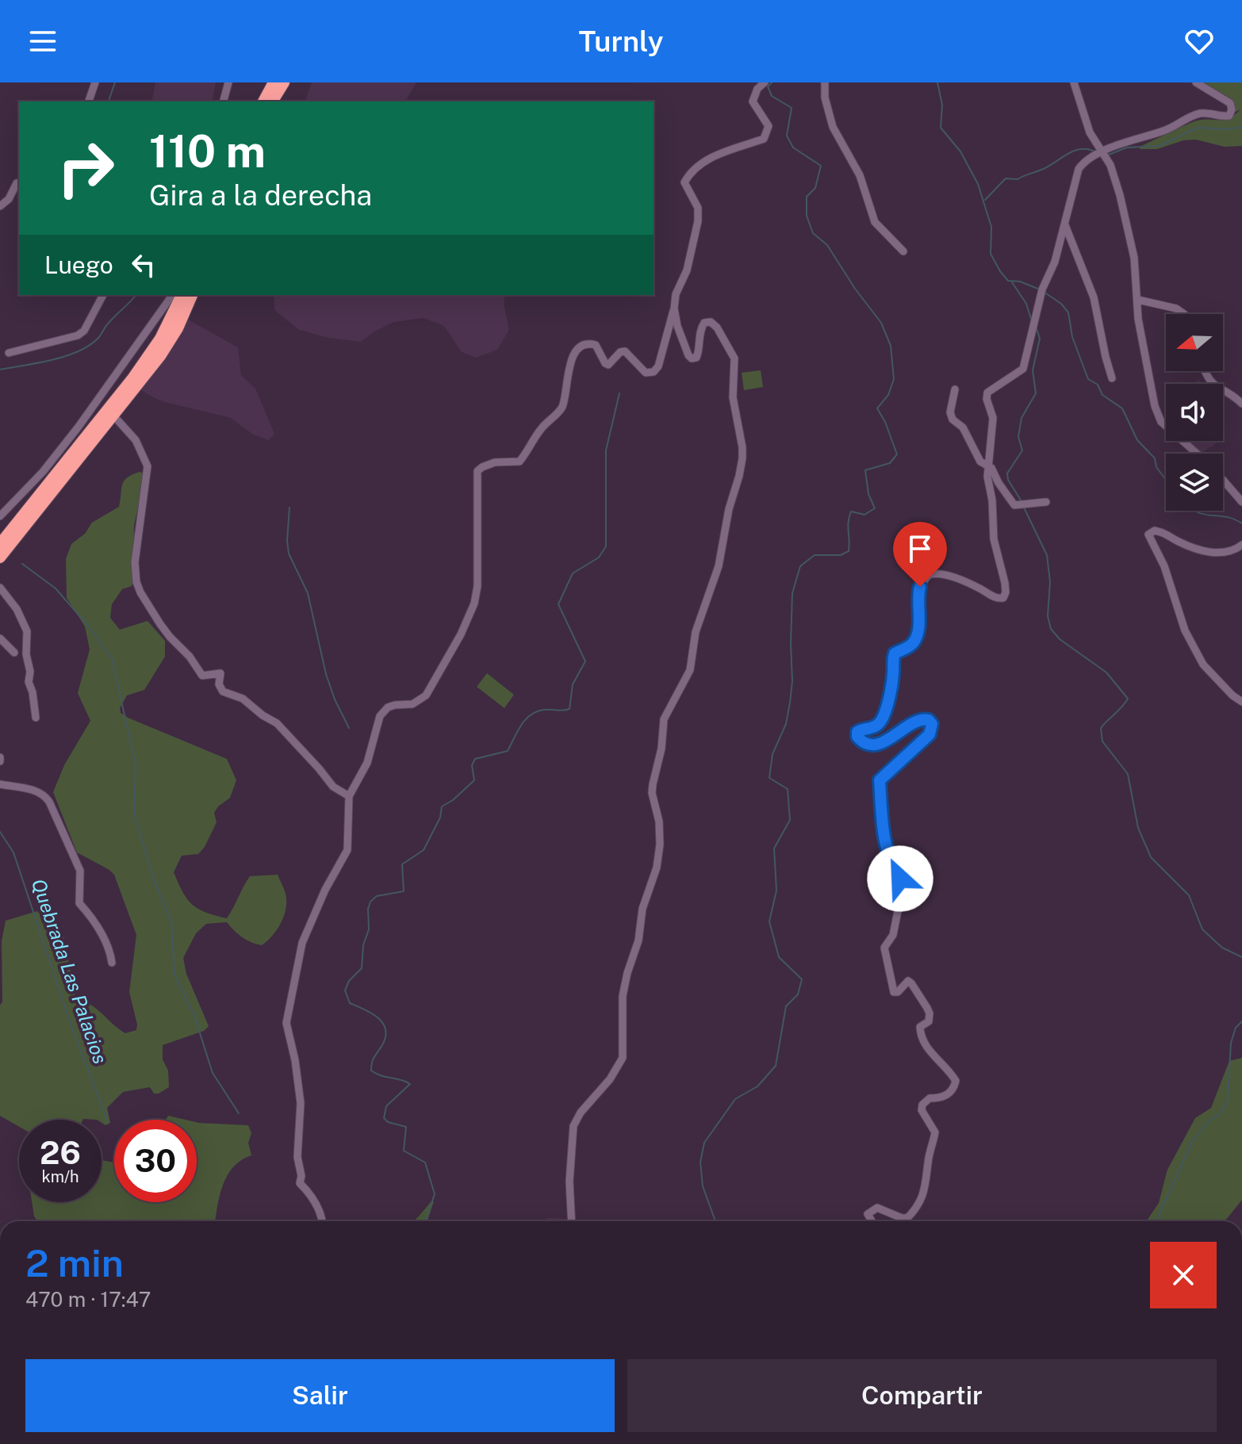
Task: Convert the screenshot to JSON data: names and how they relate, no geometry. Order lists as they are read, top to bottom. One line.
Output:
{"water":["Quebrada Las Palacios"],"north":"left","page":{"header":"Turnly","turn":["110 m","Gira a la derecha"],"then":"Luego","speed":"26 km/h","limit":"30","heading":["2 min","470 m · 17:47"],"buttons":["Salir","Compartir"]}}
